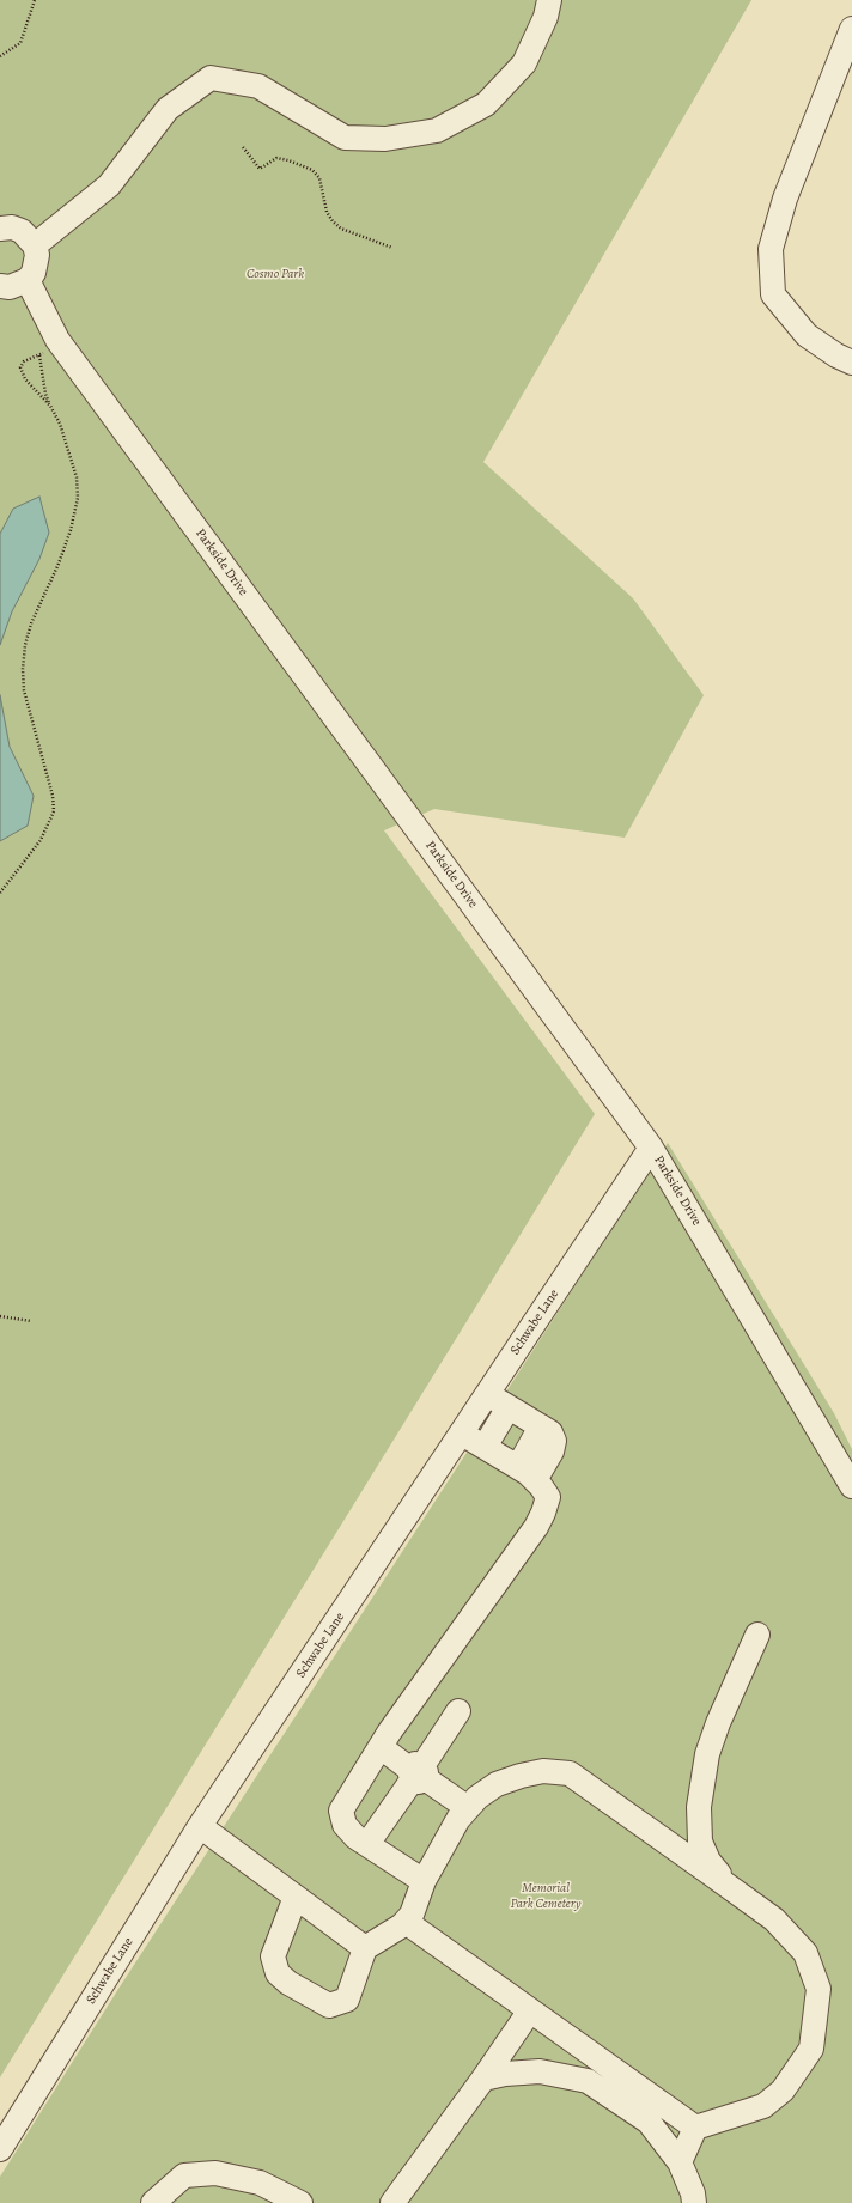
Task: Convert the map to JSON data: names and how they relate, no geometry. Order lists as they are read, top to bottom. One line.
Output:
{"streets":{"street":["Parkside Drive","Schwabe Lane"]},"crossings":[["Parkside Drive","Schwabe Lane"]],"parks":["Cosmo Park","Memorial Park Cemetery"]}
